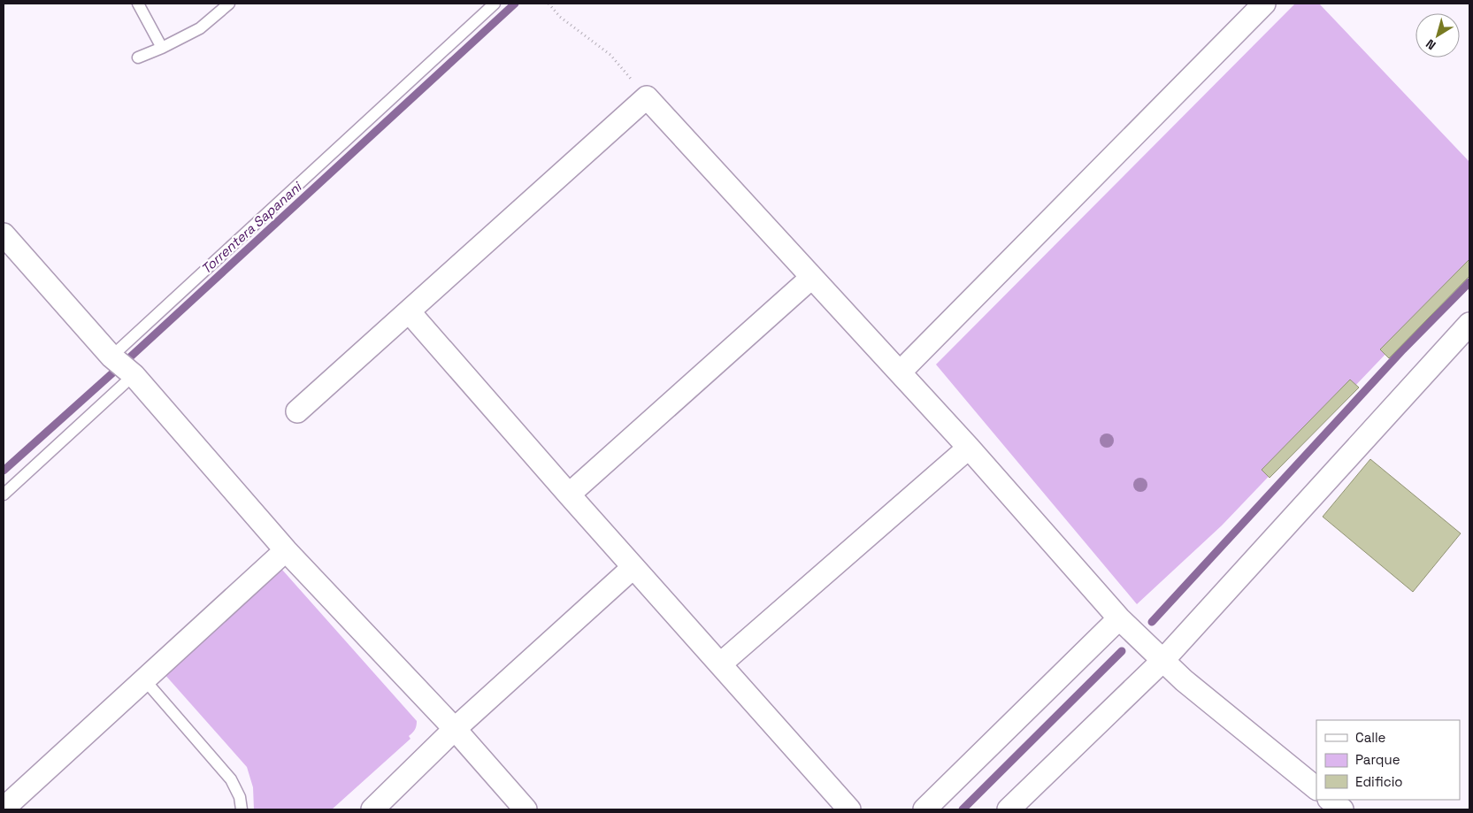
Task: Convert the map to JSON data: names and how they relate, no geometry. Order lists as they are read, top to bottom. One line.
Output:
{"water":["Torrentera Sapanani"],"legend":["Calle","Parque","Edificio"],"north":"bottom left"}
